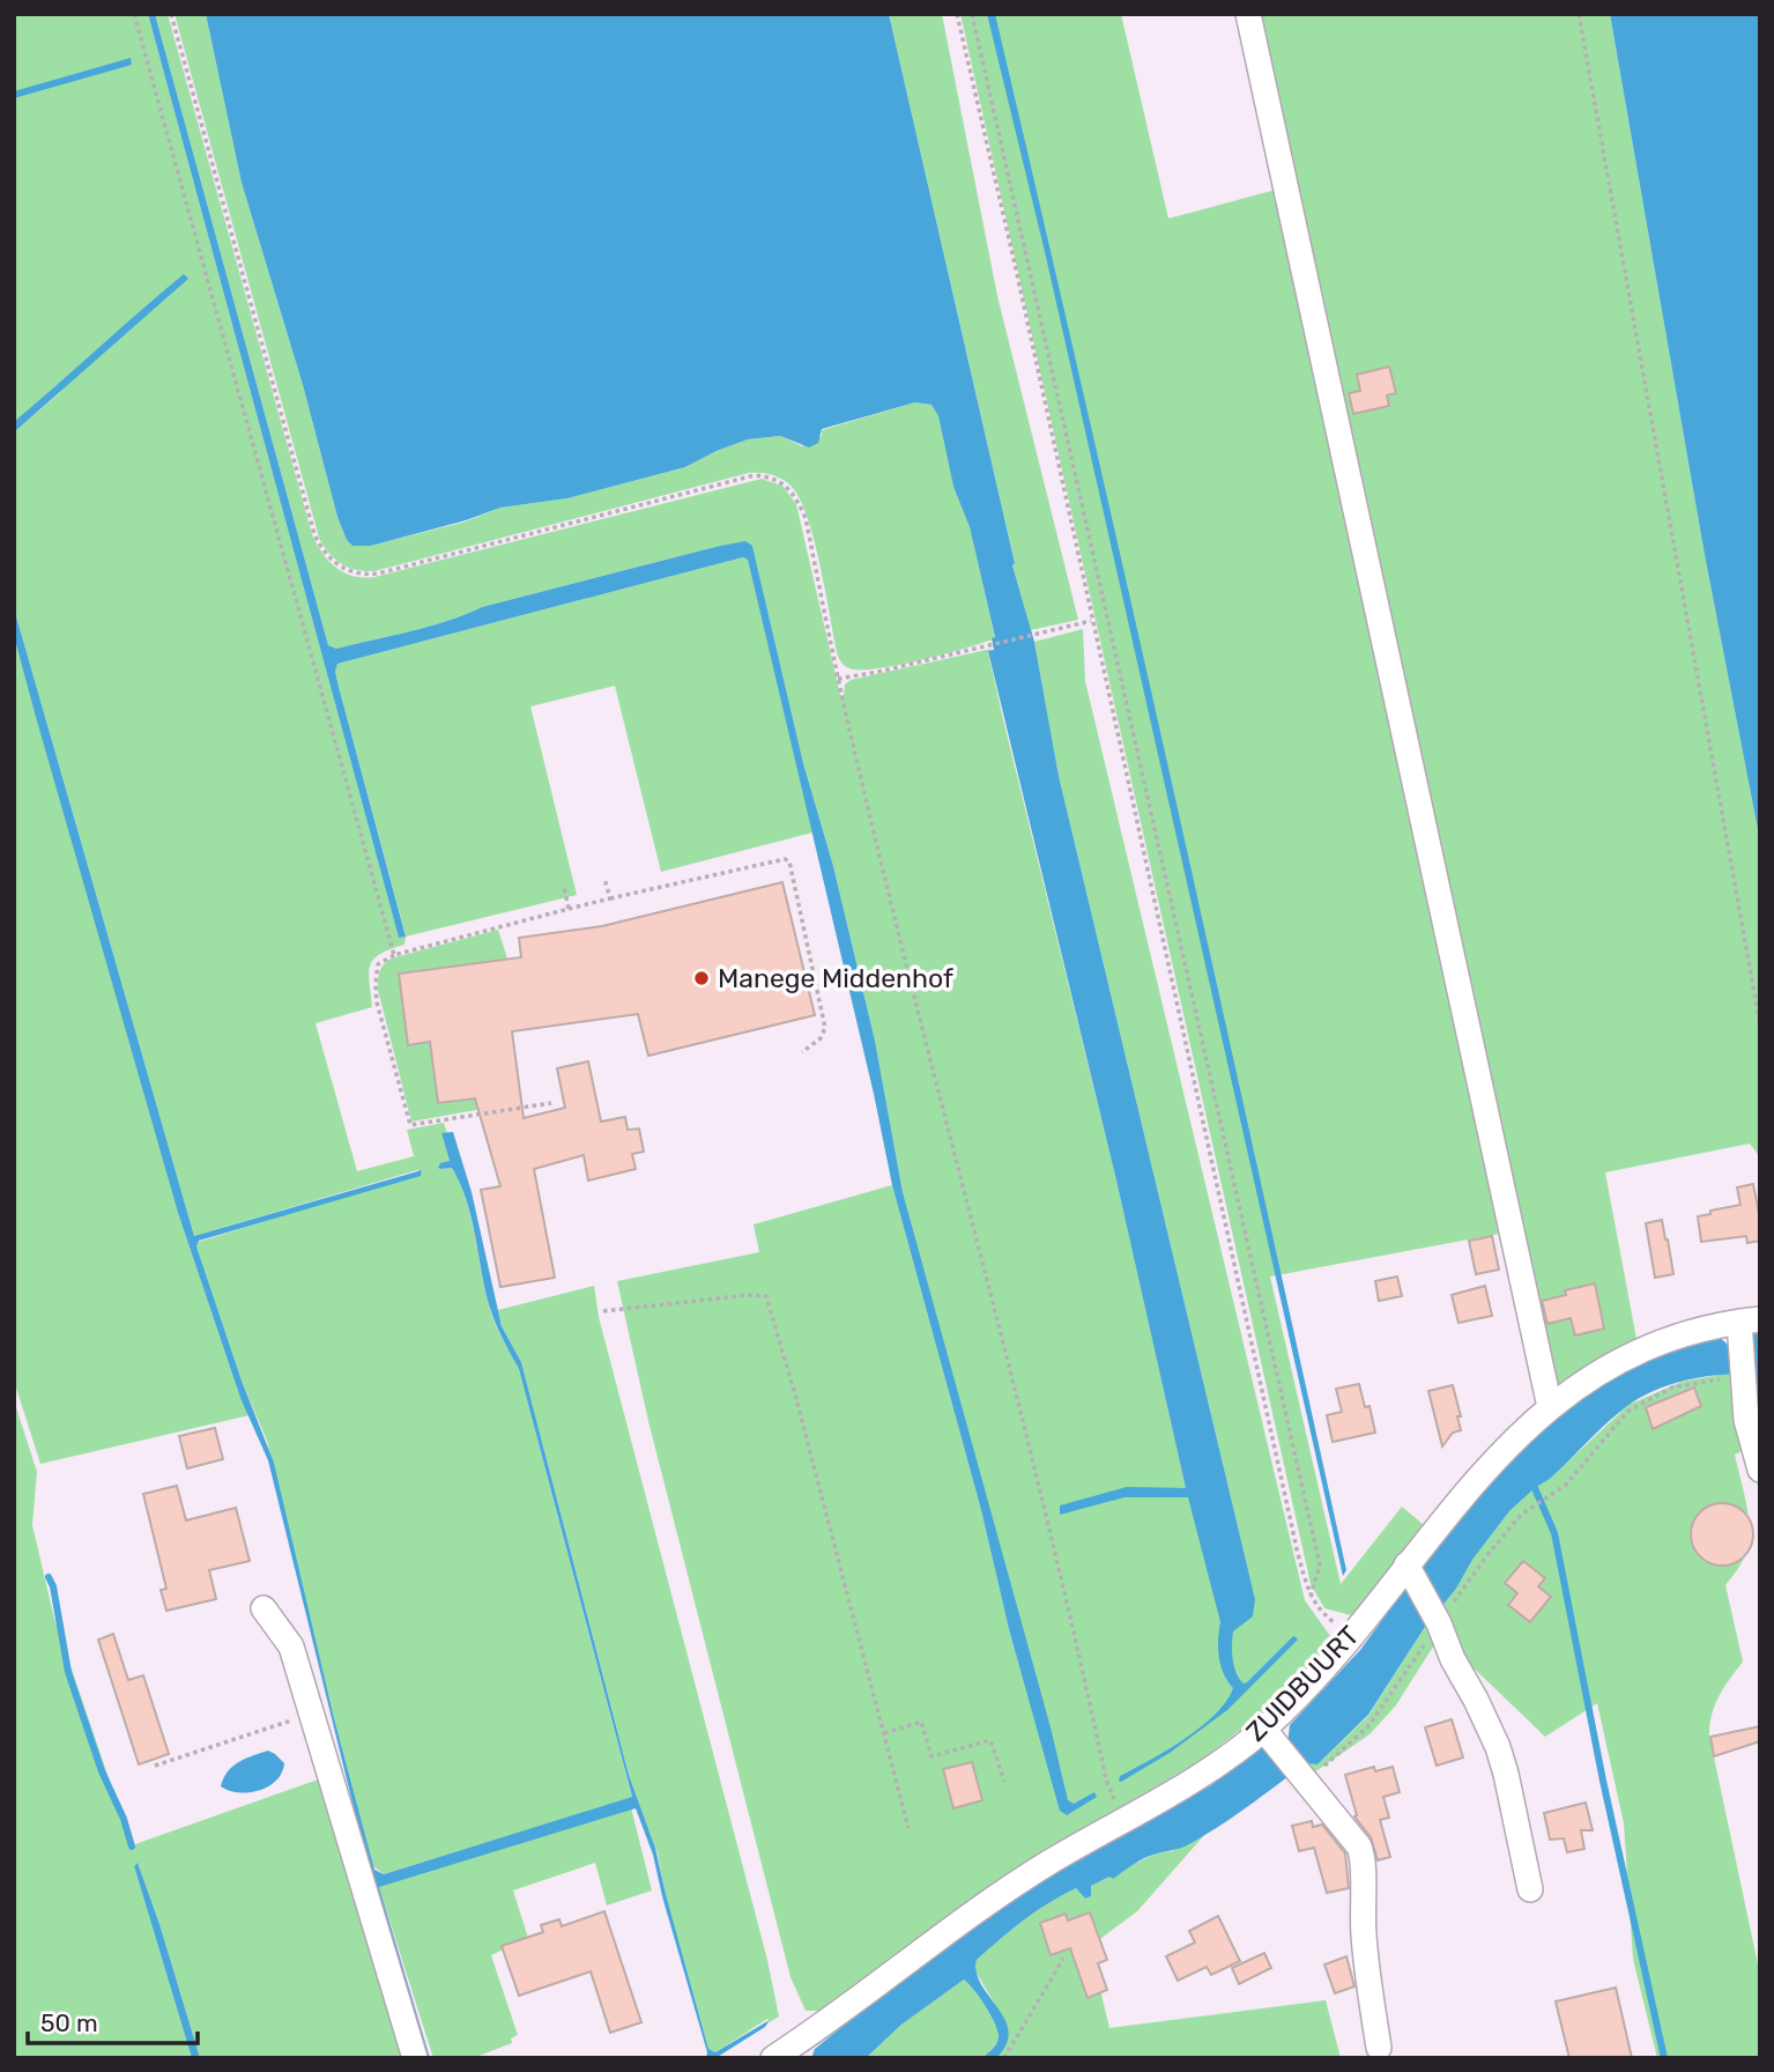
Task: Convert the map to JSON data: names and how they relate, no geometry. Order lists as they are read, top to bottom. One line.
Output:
{"streets":{"street":["ZUIDBUURT"]},"places":["Manege Middenhof"],"scale_bar":"50 m"}
